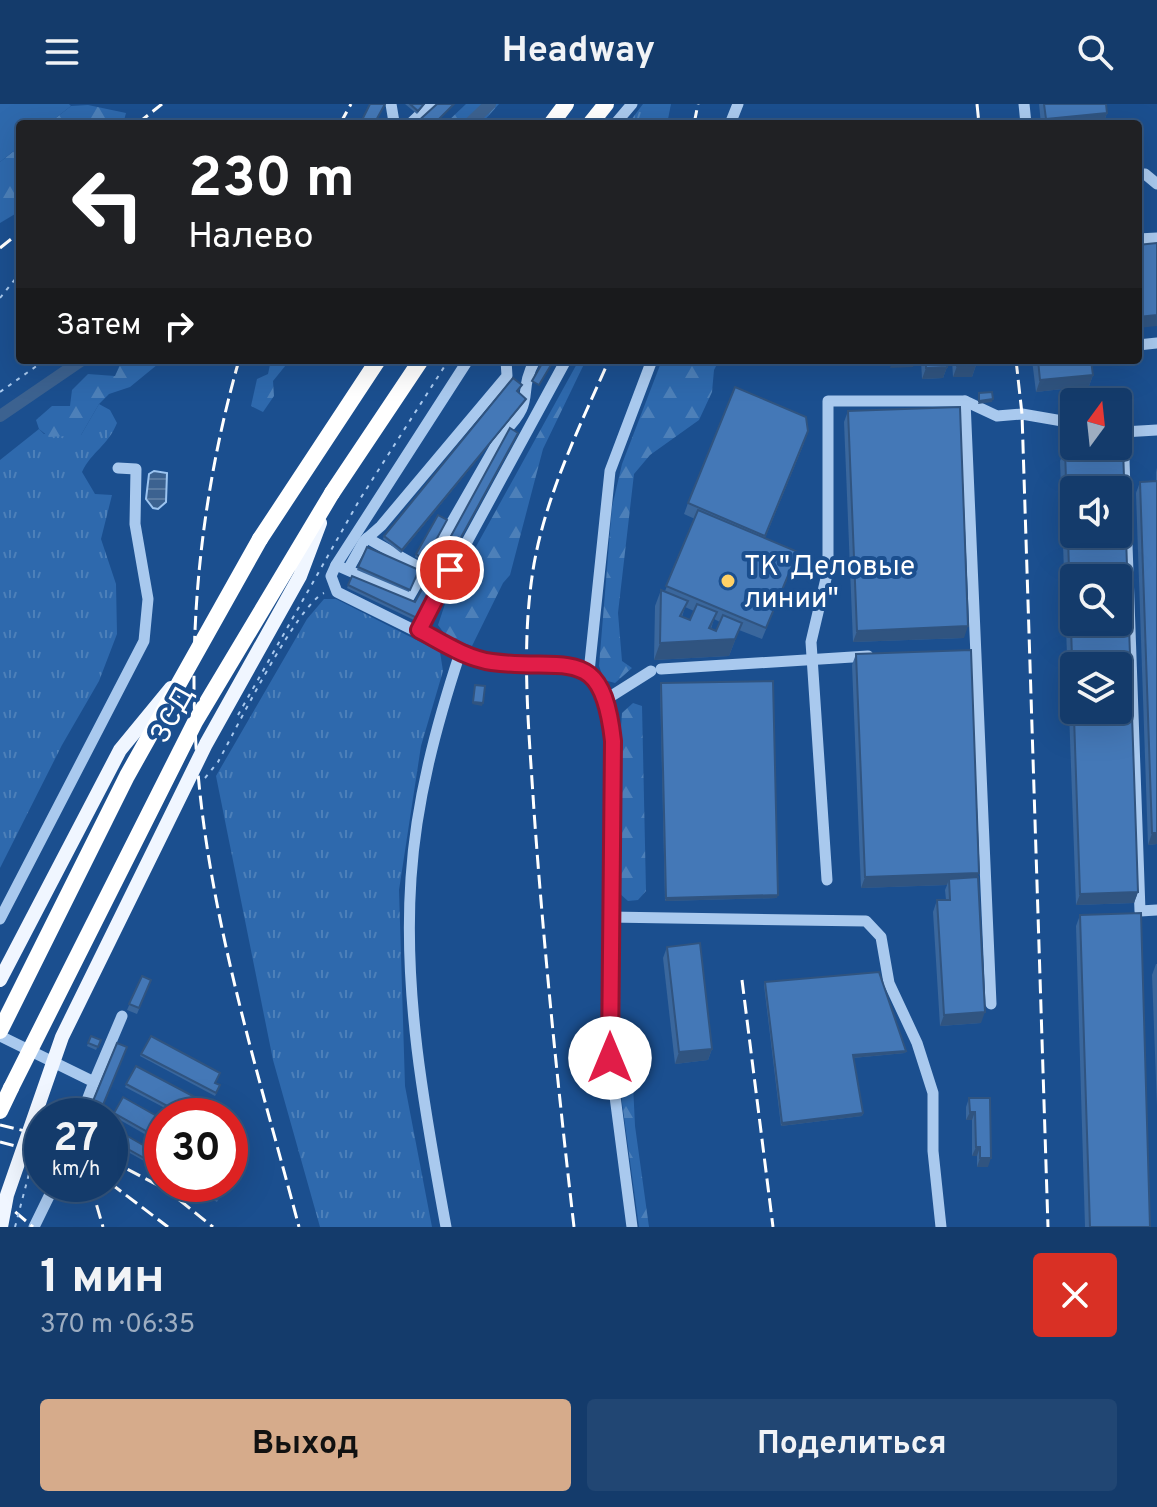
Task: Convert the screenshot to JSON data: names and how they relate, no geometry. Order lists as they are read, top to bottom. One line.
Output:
{"streets":{"highway":["ЗСД"]},"places":["ТК\"Деловые линии\""],"north":"top","page":{"header":"Headway","turn":["230 m","Налево"],"then":"Затем","speed":"27 km/h","limit":"30","heading":["1 мин","370 m · 06:35"],"buttons":["Выход","Поделиться"]}}
